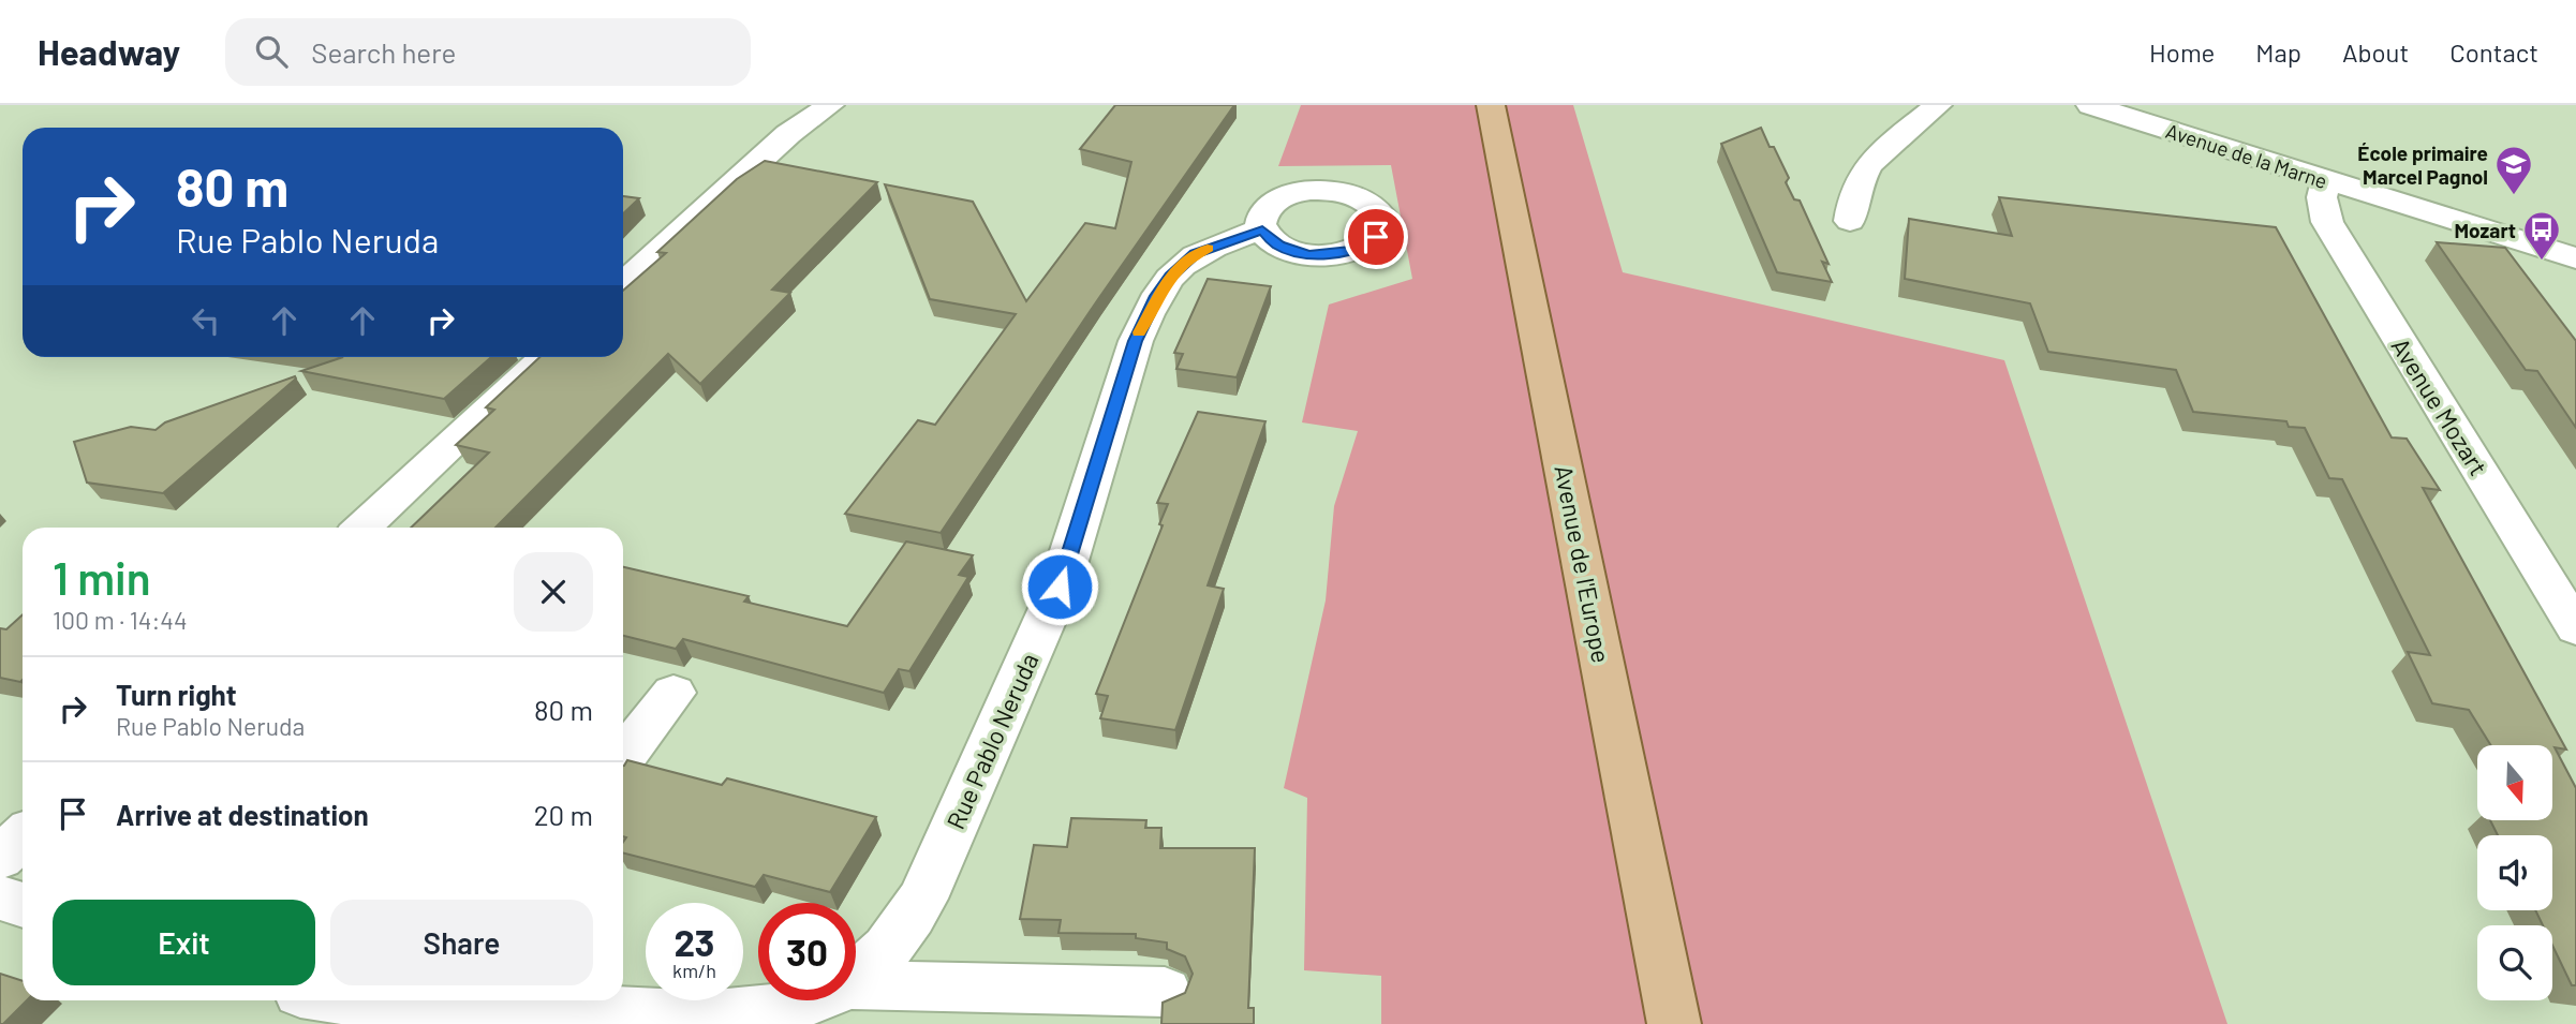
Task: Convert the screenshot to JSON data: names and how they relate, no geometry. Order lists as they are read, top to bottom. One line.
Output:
{"streets":{"main road":["Avenue de l'Europe"],"street":["Avenue de la Marne","Avenue Mozart","Rue Pablo Neruda"]},"crossings":[["Avenue de la Marne","Avenue Mozart"]],"places":{"school or university":["École primaire Marcel Pagnol"],"bus stop":["Mozart"]},"north":"bottom","page":{"header":"Headway","search":"Search here","nav":["Home","Map","About","Contact"],"turn":["80 m","Rue Pablo Neruda"],"heading":["1 min","100 m · 14:44"],"list":[{"name":"Turn right","note":"Rue Pablo Neruda","value":"80 m"},{"name":"Arrive at destination","value":"20 m"}],"buttons":["Exit","Share"],"speed":"23 km/h","limit":"30"}}
